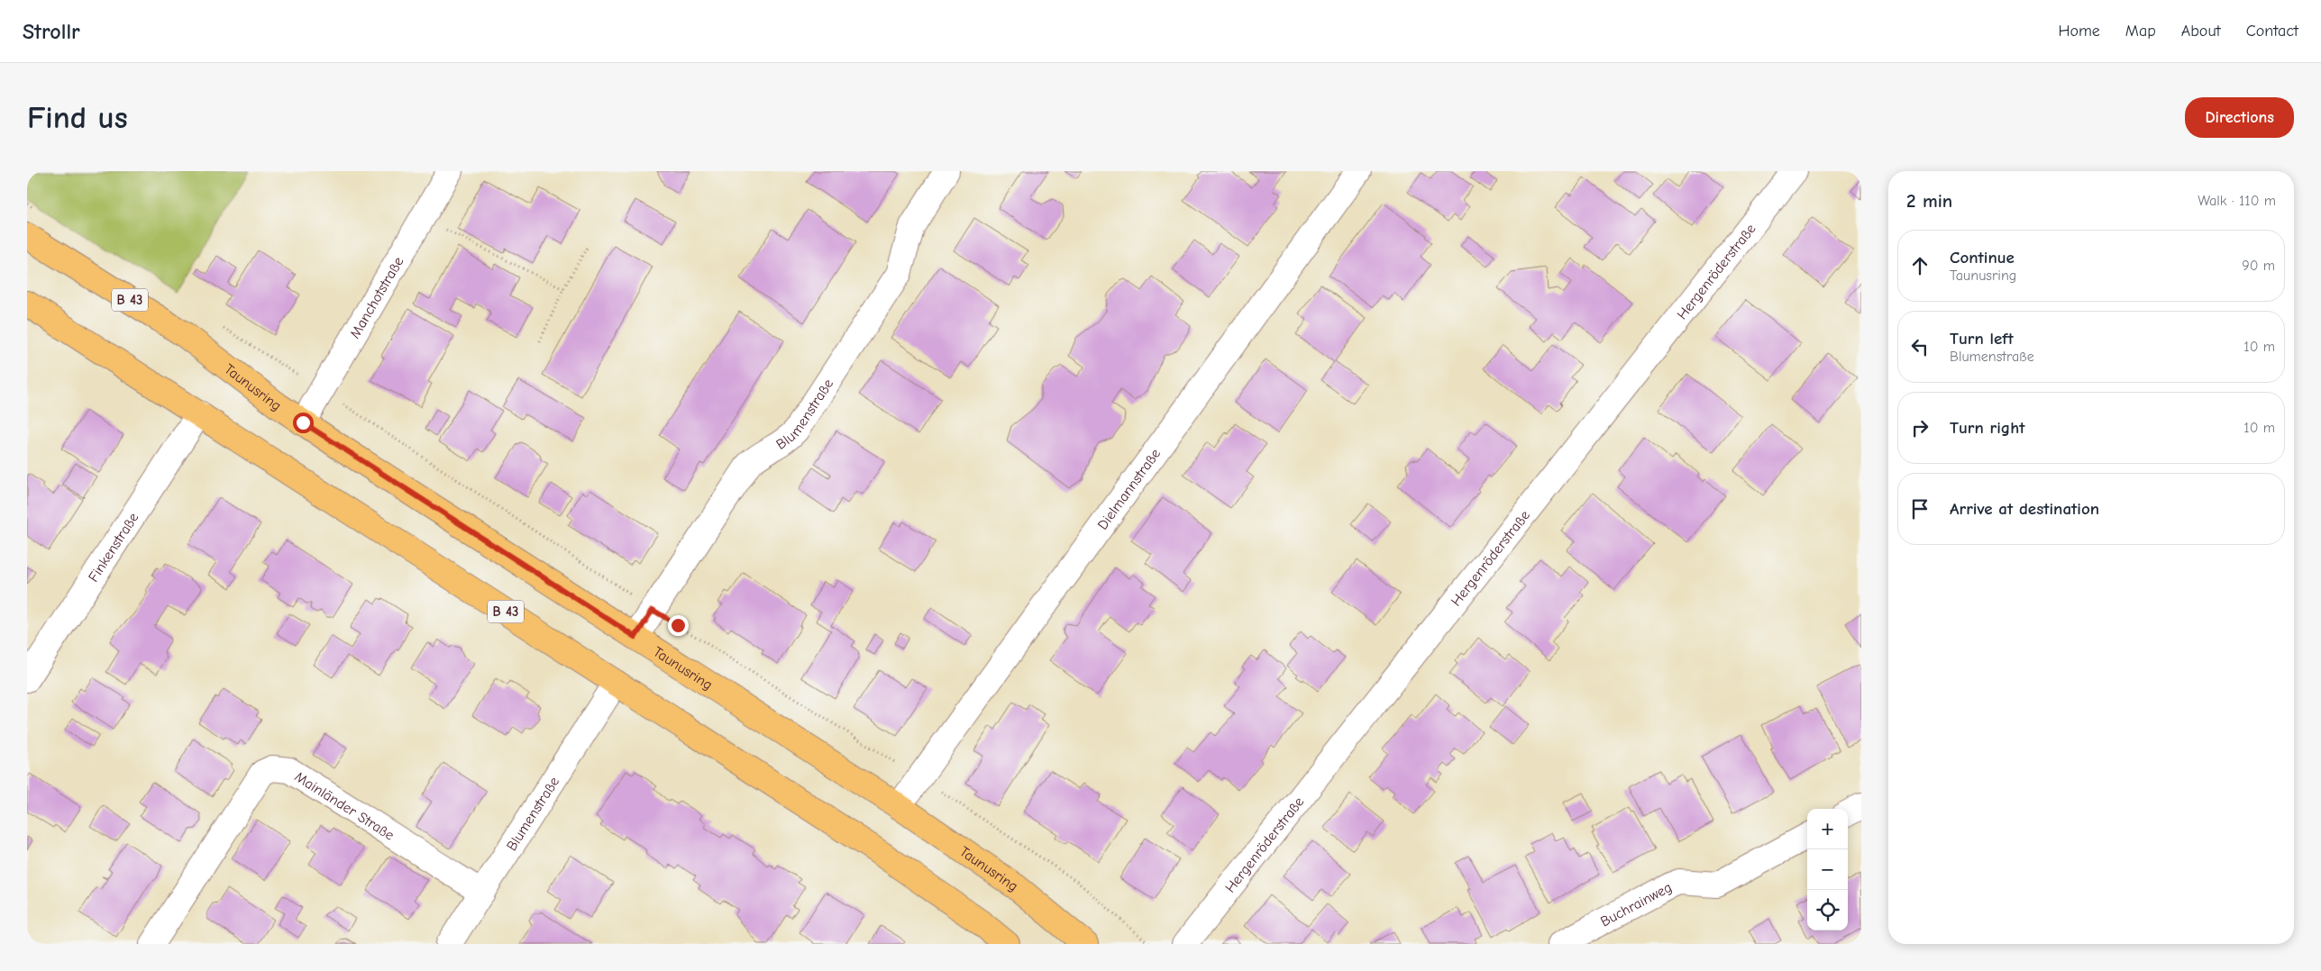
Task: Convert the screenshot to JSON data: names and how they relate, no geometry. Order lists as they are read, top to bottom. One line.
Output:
{"streets":{"main road":["B 43","Taunusring"],"street":["Hergenröderstraße","Manchotstraße","Blumenstraße","Dielmannstraße","Finkenstraße","Mainländer Straße","Buchrainweg"]},"crossings":[["Manchotstraße","Taunusring"],["B 43","Blumenstraße"],["B 43","Finkenstraße"],["Taunusring","Blumenstraße"],["Taunusring","Dielmannstraße"],["Blumenstraße","Mainländer Straße"]],"page":{"header":"Strollr","nav":["Home","Map","About","Contact"],"buttons":"Directions","title":"Find us","heading":["2 min","Walk · 110 m"],"list":[["Continue","Taunusring","90 m"],["Turn left","Blumenstraße","10 m"],["Turn right","10 m"],"Arrive at destination"],"map_buttons":["+","−"]}}
